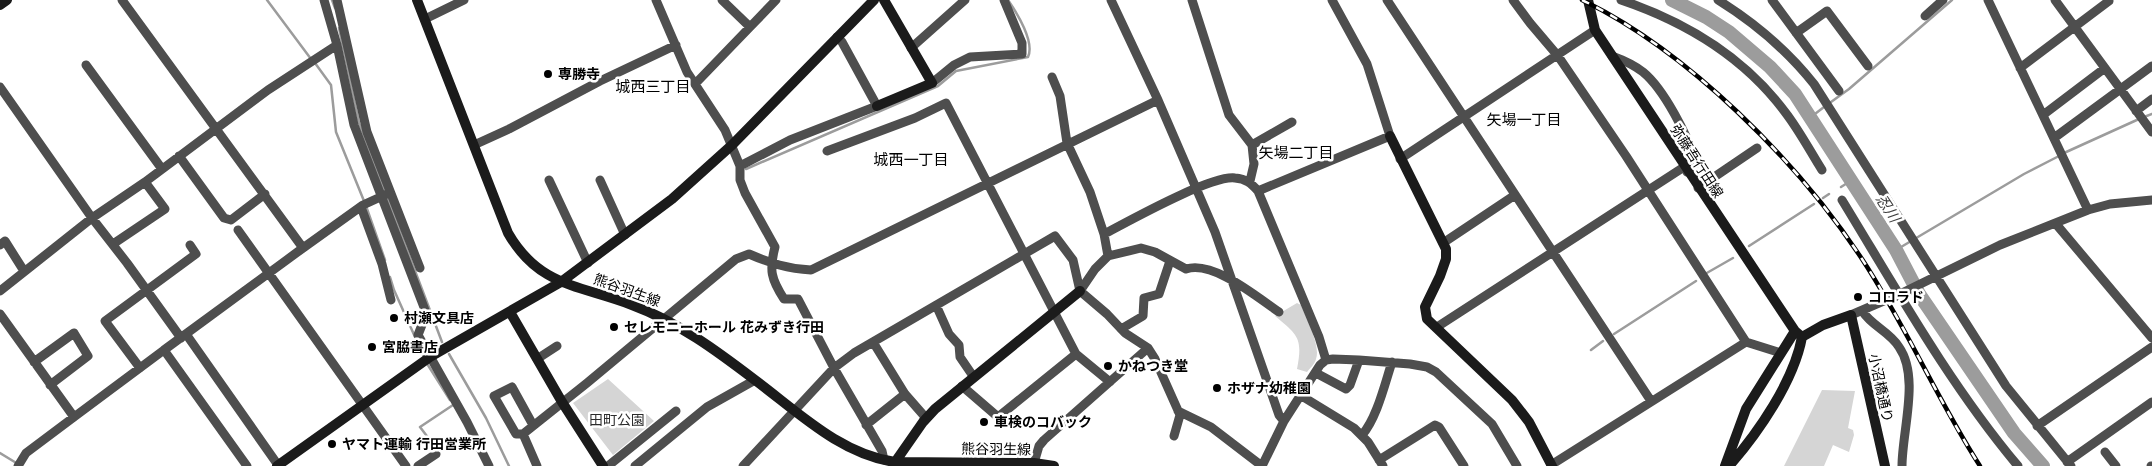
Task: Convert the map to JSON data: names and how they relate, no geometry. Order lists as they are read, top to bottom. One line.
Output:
{"streets":{"street":["弥藤吾行田線","熊谷羽生線","小沼橋通り"]},"districts":["城西三丁目","矢場一丁目","矢場二丁目","城西一丁目"],"water":["忍川"],"parks":["田町公園"],"places":["専勝寺","コロラド","村瀬文具店","セレモニーホール 花みずき行田","宮脇書店","かねつき堂","ホザナ幼稚園","車検のコバック","ヤマト運輸 行田営業所"]}
